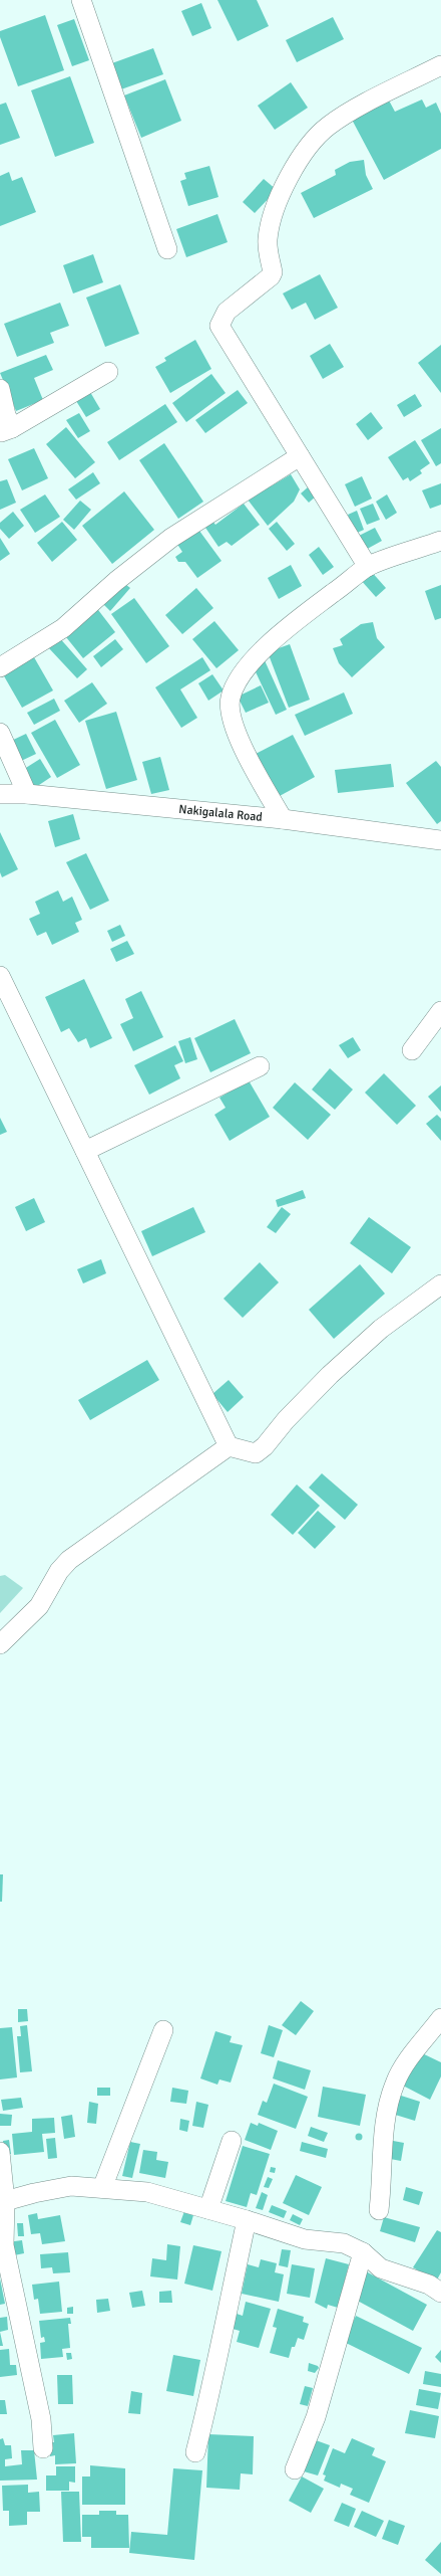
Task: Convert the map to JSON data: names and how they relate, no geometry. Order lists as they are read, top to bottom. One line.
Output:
{"streets":{"street":["Nakigalala Road"]}}
